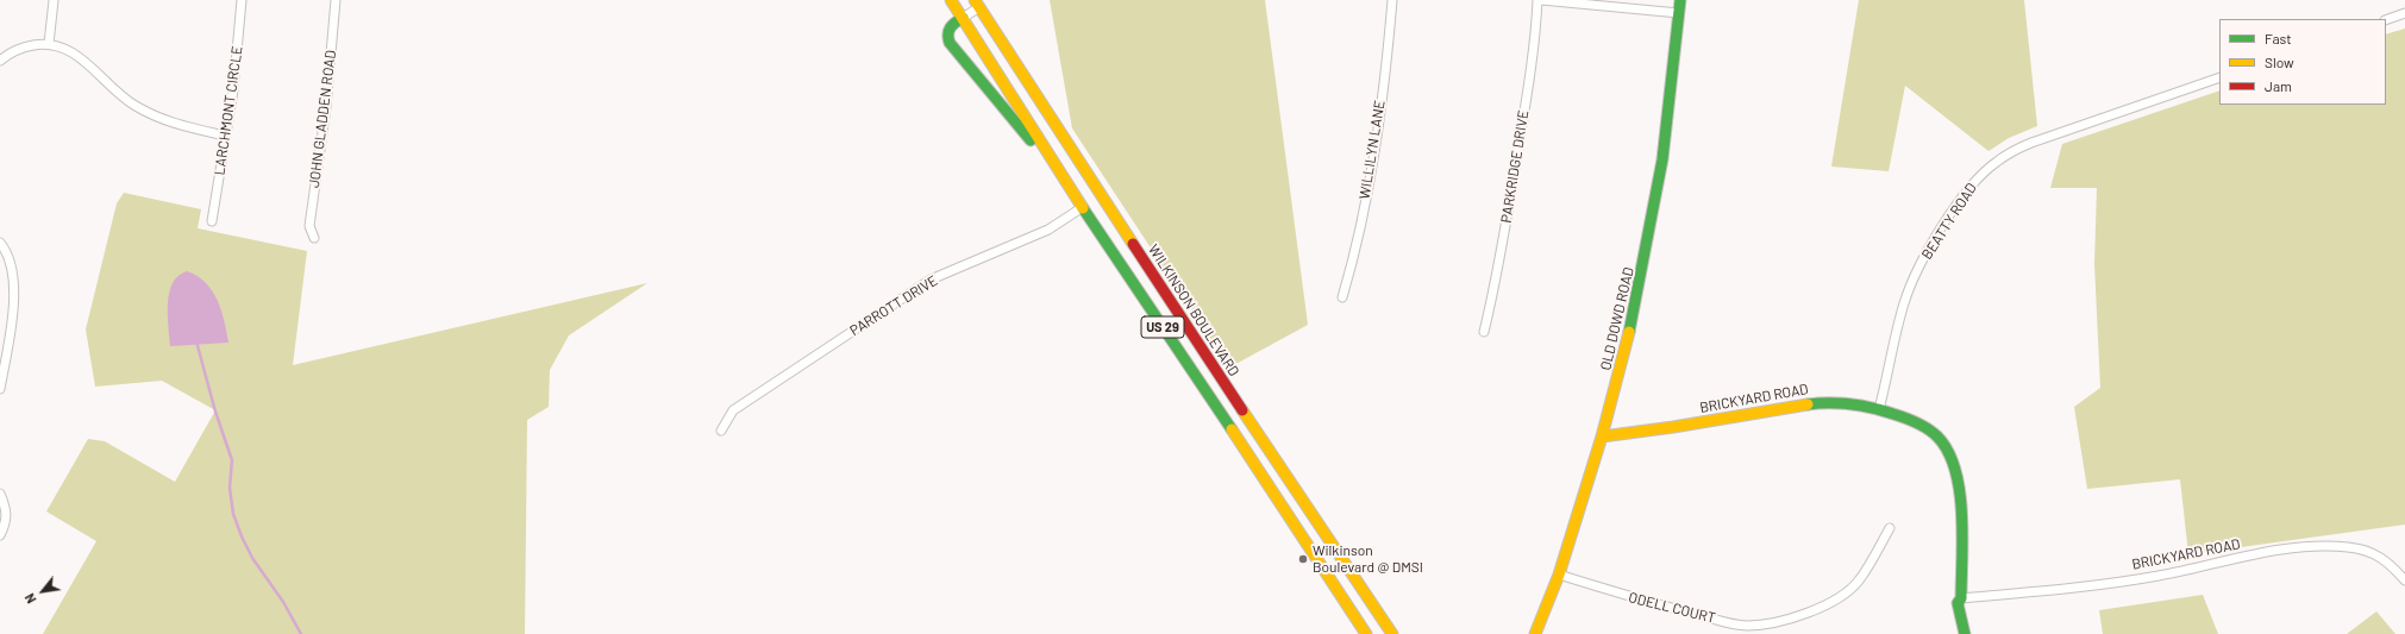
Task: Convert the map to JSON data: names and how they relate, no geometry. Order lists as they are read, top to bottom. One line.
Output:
{"streets":{"main road":["WILKINSON BOULEVARD","OLD DOWD ROAD","US 29","BRICKYARD ROAD"],"street":["LARCHMONT CIRCLE","JOHN GLADDEN ROAD","WILLILYN LANE","PARKRIDGE DRIVE","BEATTY ROAD","PARROTT DRIVE","ODELL COURT"]},"crossings":[["BEATTY ROAD","BRICKYARD ROAD"],["PARROTT DRIVE","US 29"],["OLD DOWD ROAD","BRICKYARD ROAD"],["OLD DOWD ROAD","ODELL COURT"]],"places":["Wilkinson Boulevard @ DMSI"],"legend":["Fast","Slow","Jam"],"north":"bottom left"}
